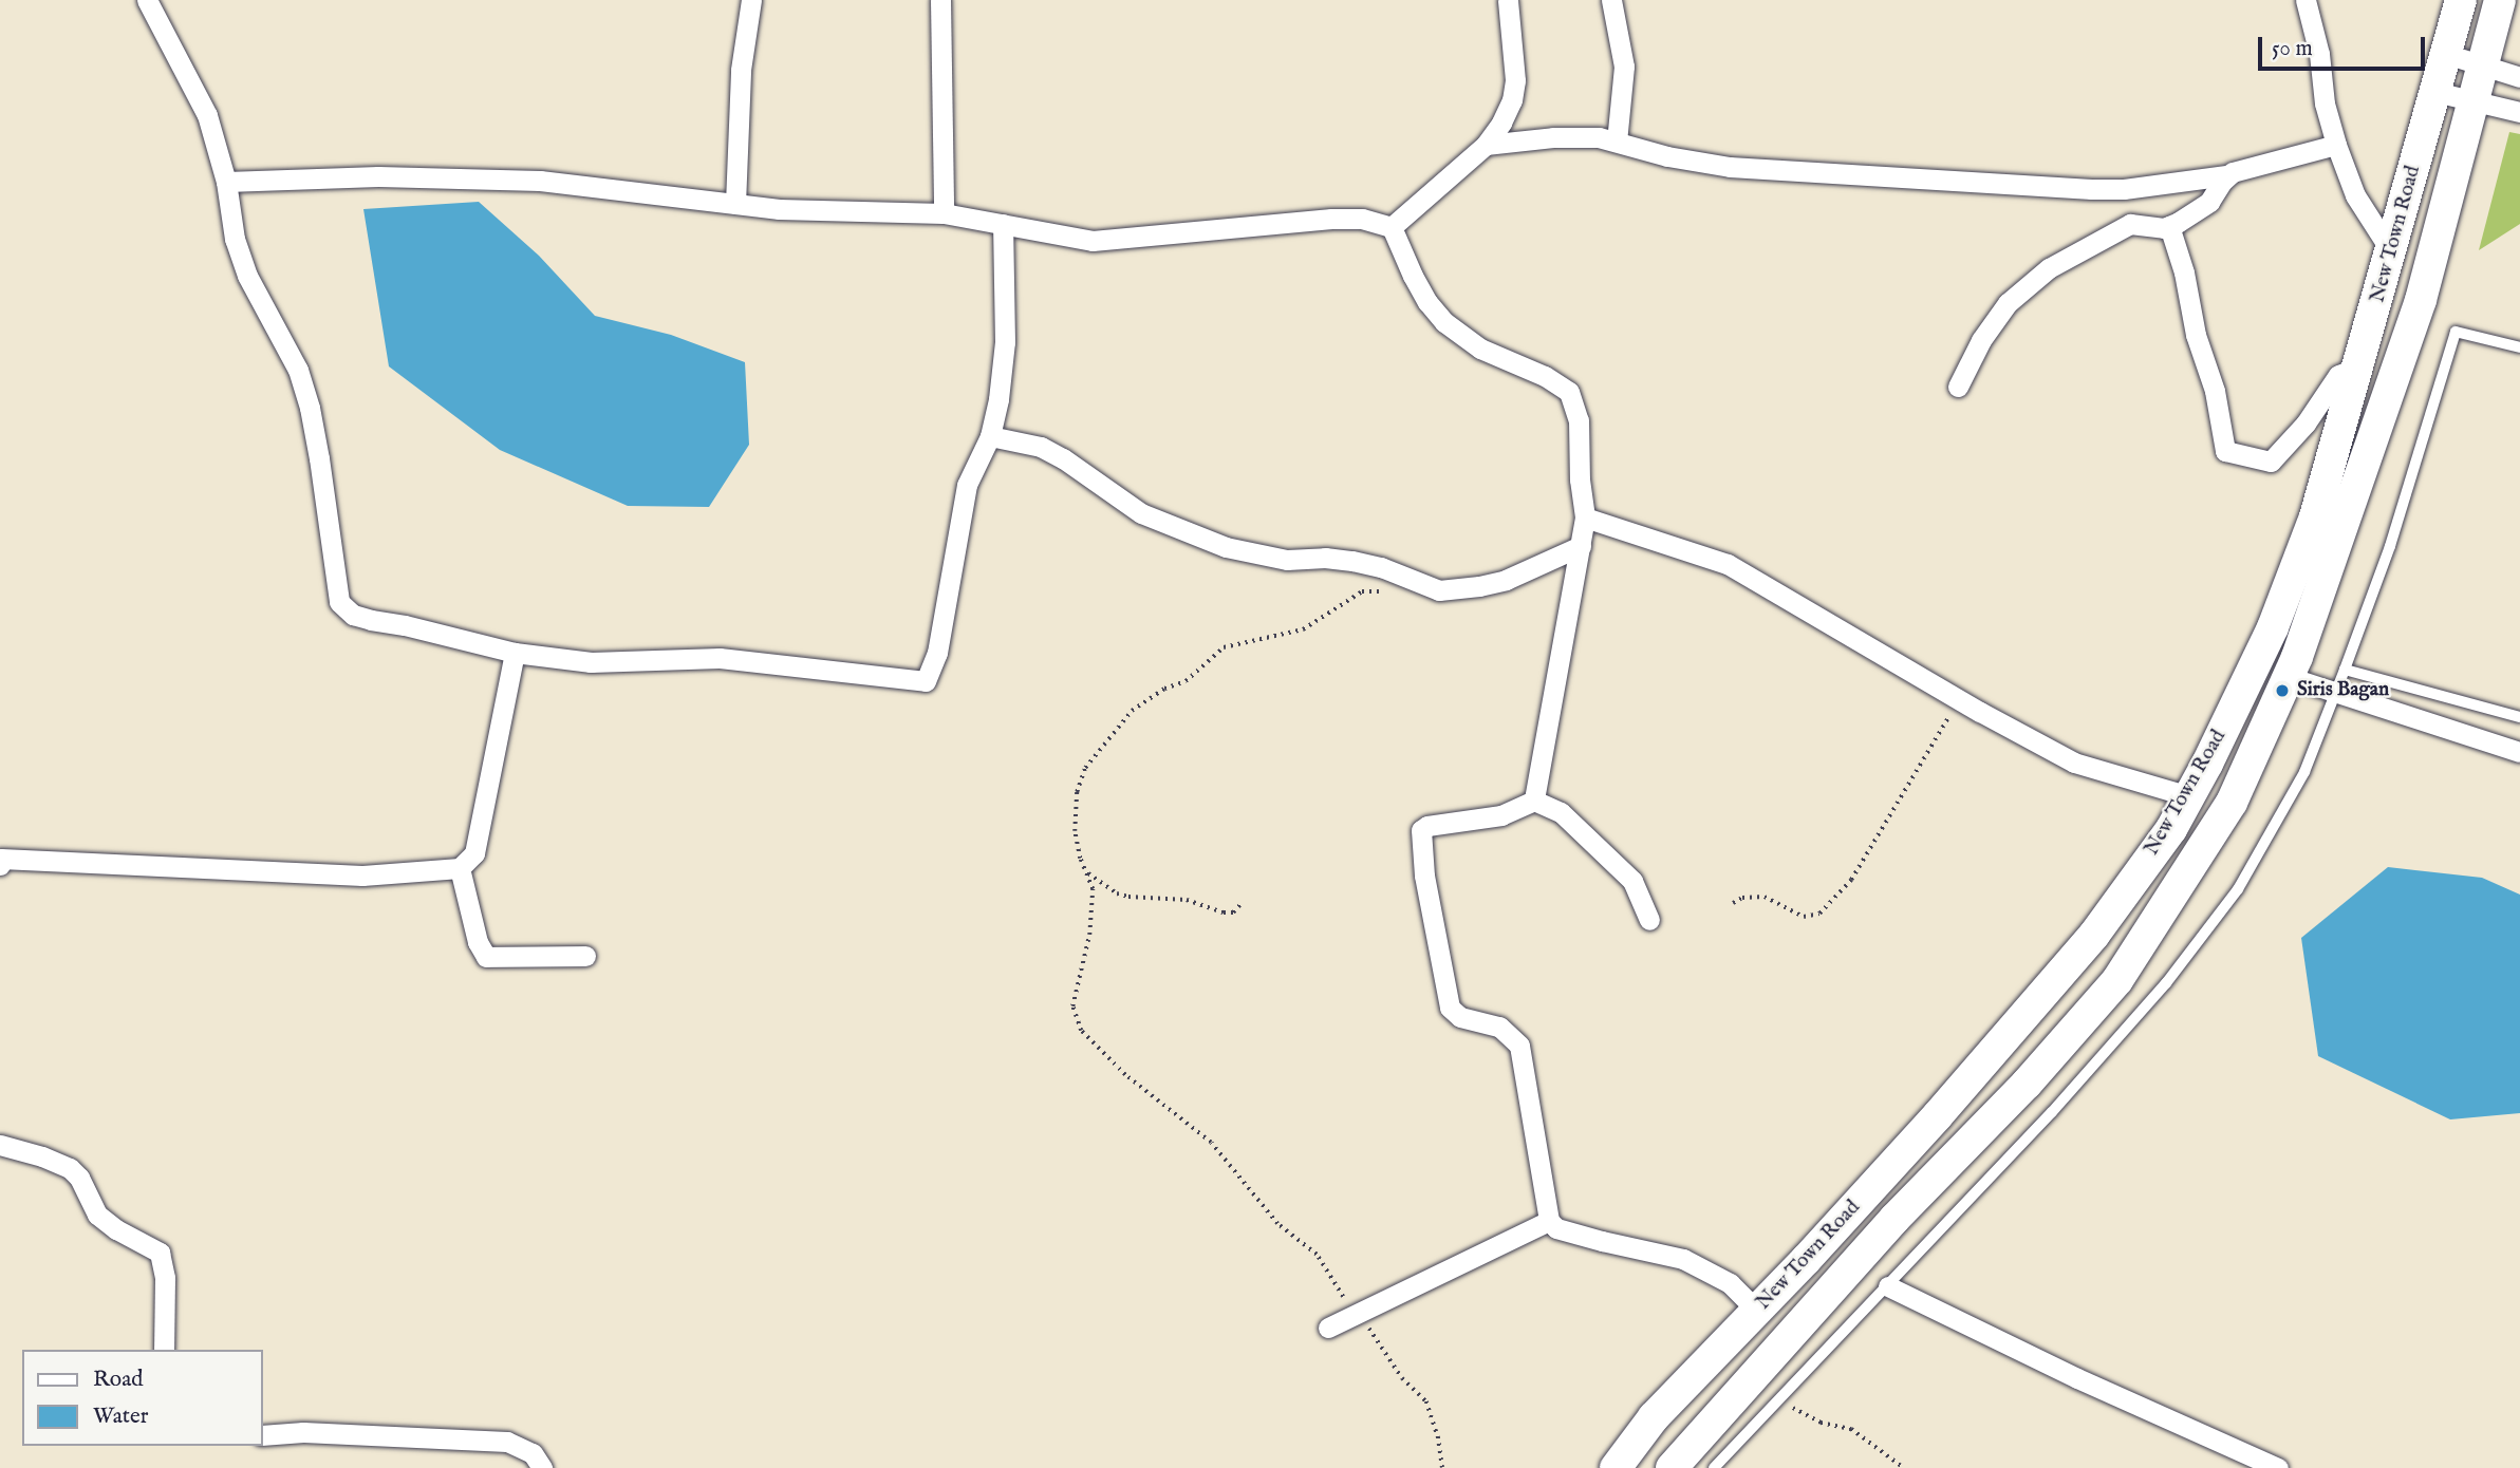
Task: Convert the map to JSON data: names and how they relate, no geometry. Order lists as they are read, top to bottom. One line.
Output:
{"streets":{"main road":["New Town Road"]},"places":["Siris Bagan"],"legend":["Road","Water"],"scale_bar":"50 m"}
